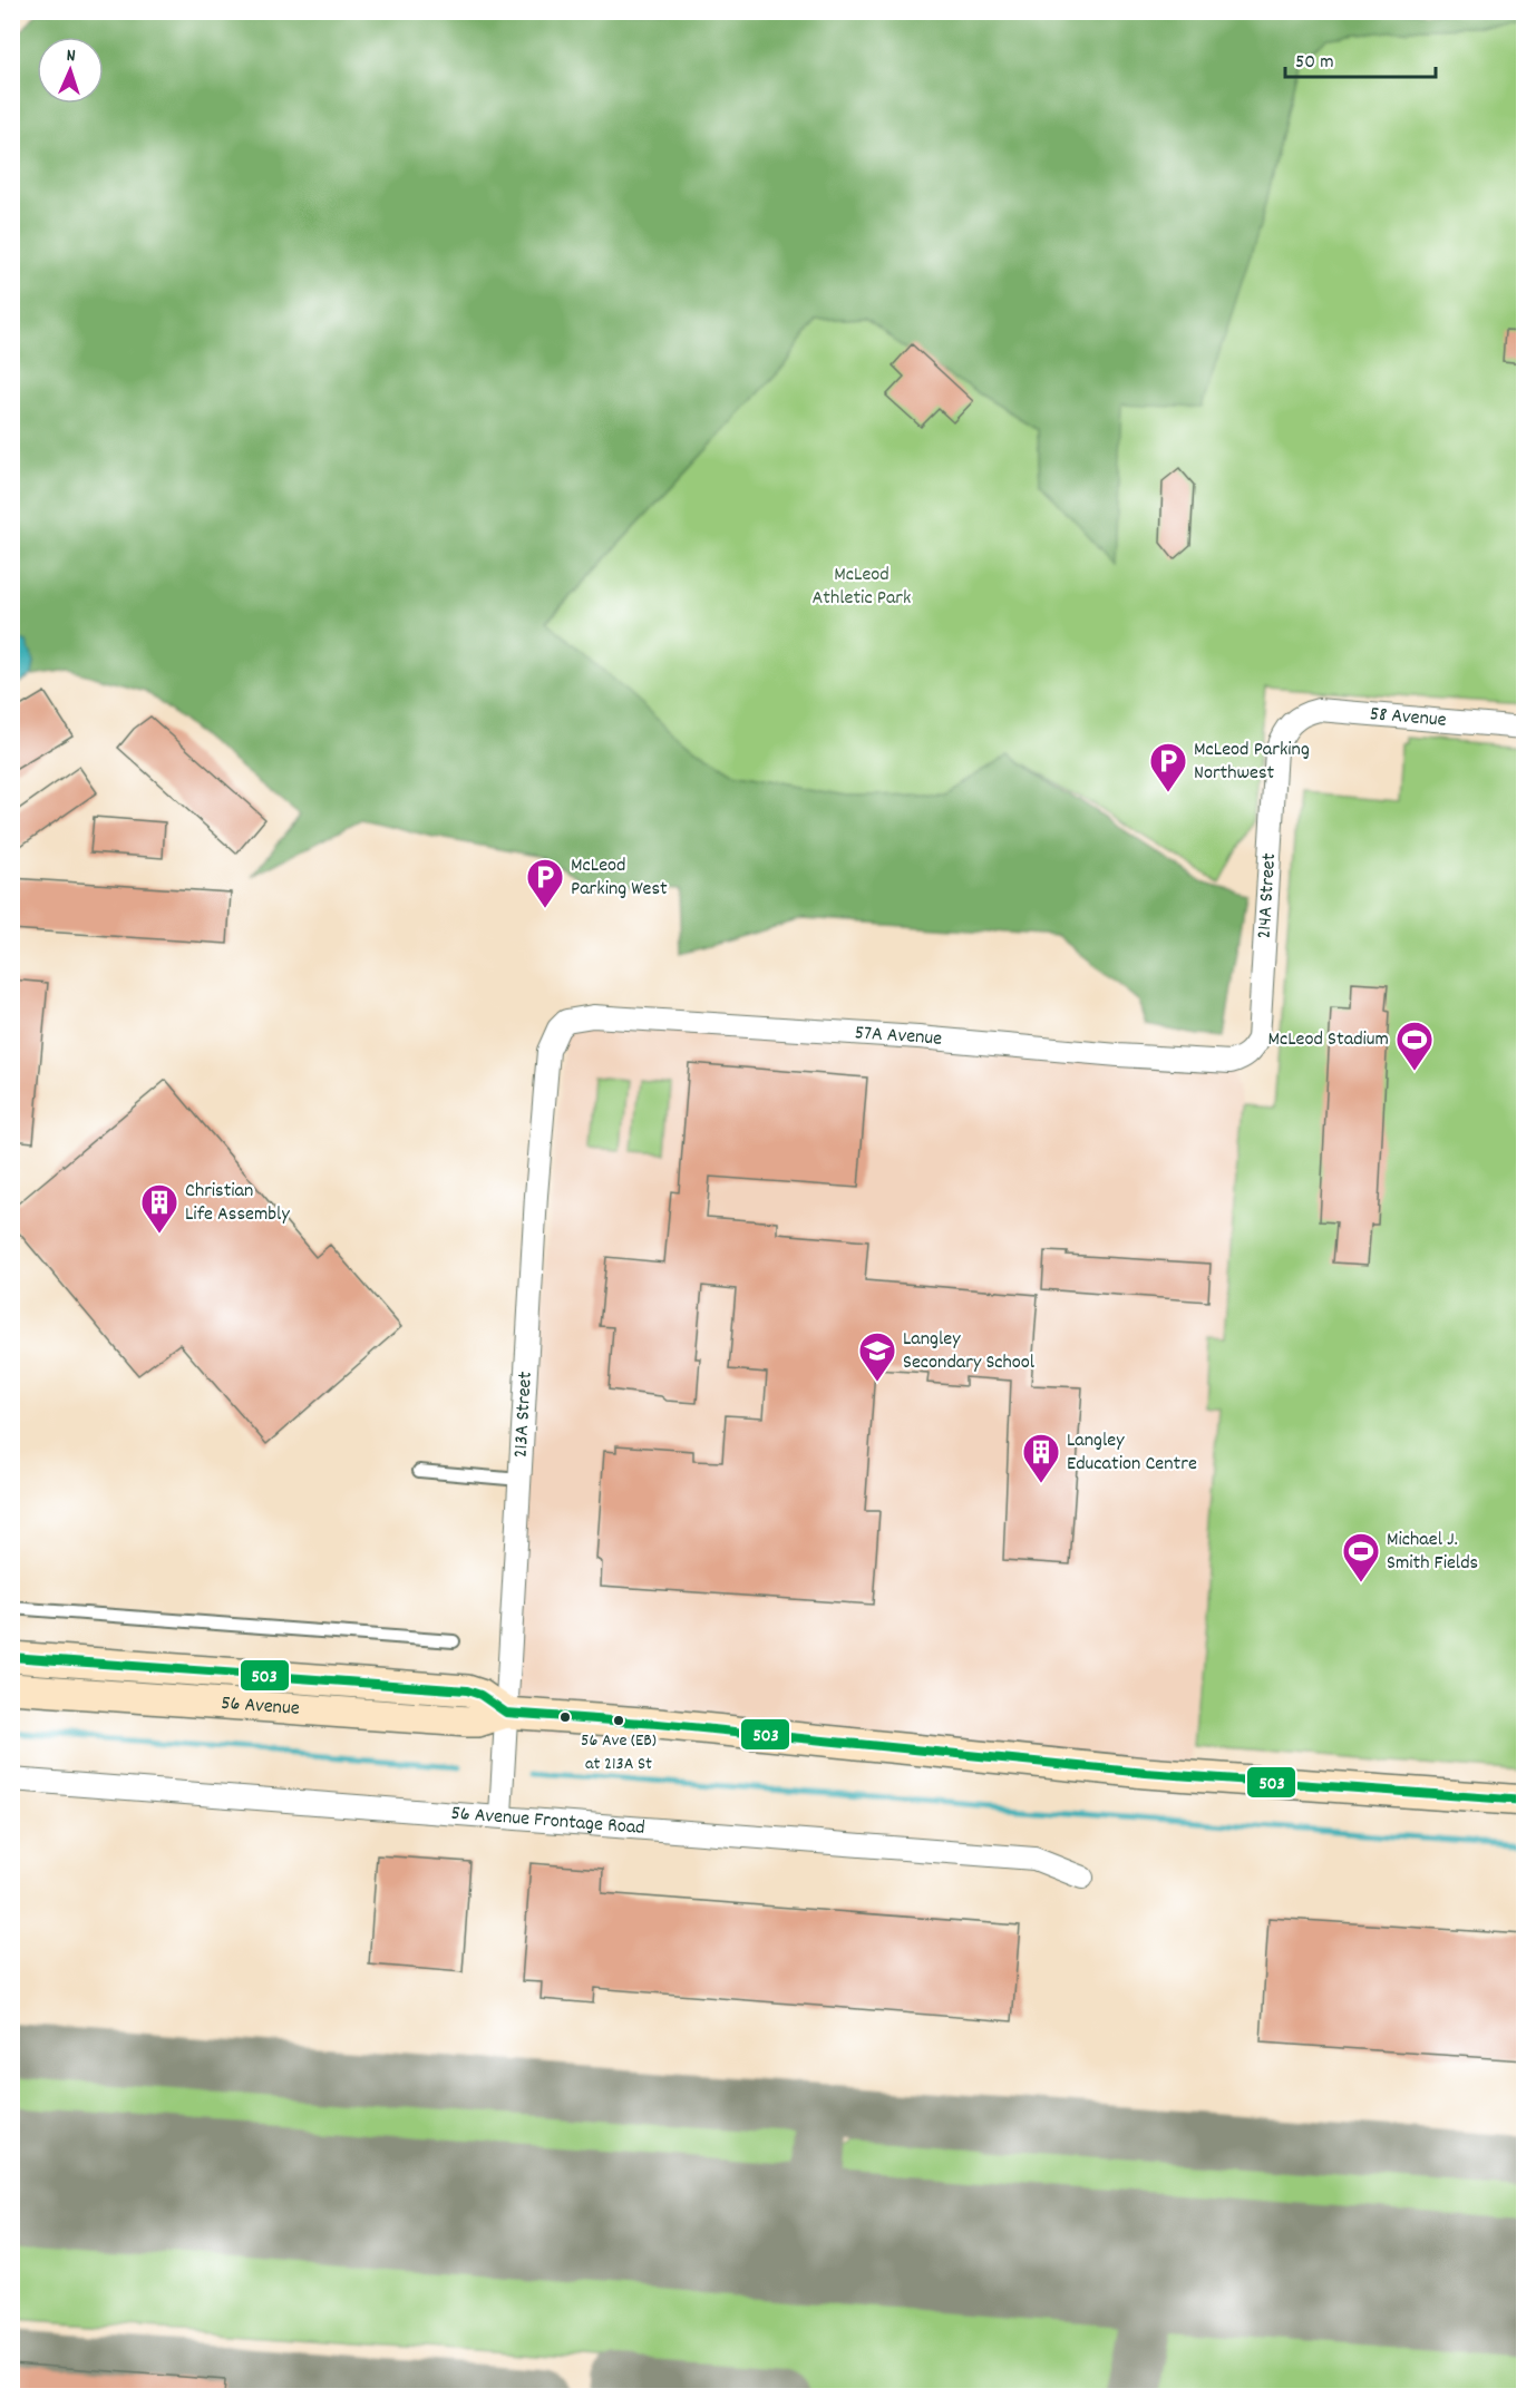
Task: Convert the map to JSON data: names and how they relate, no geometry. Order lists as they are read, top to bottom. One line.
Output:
{"streets":{"main road":["56 Avenue"],"street":["58 Avenue","214A Street","57A Avenue","213A Street","56 Avenue Frontage Road"]},"crossings":[["58 Avenue","214A Street"],["214A Street","57A Avenue"],["57A Avenue","213A Street"],["213A Street","56 Avenue"],["213A Street","56 Avenue Frontage Road"]],"parks":["McLeod Athletic Park"],"places":{"parking":["McLeod Parking Northwest","McLeod Parking West"],"sports":["McLeod Stadium","Michael J. Smith Fields"],"building":["Christian Life Assembly","Langley Education Centre"],"school or university":["Langley Secondary School"],"other":["56 Ave (EB) at 213A St"]},"lines":["transit line 503"],"scale_bar":"50 m","north":"top"}
